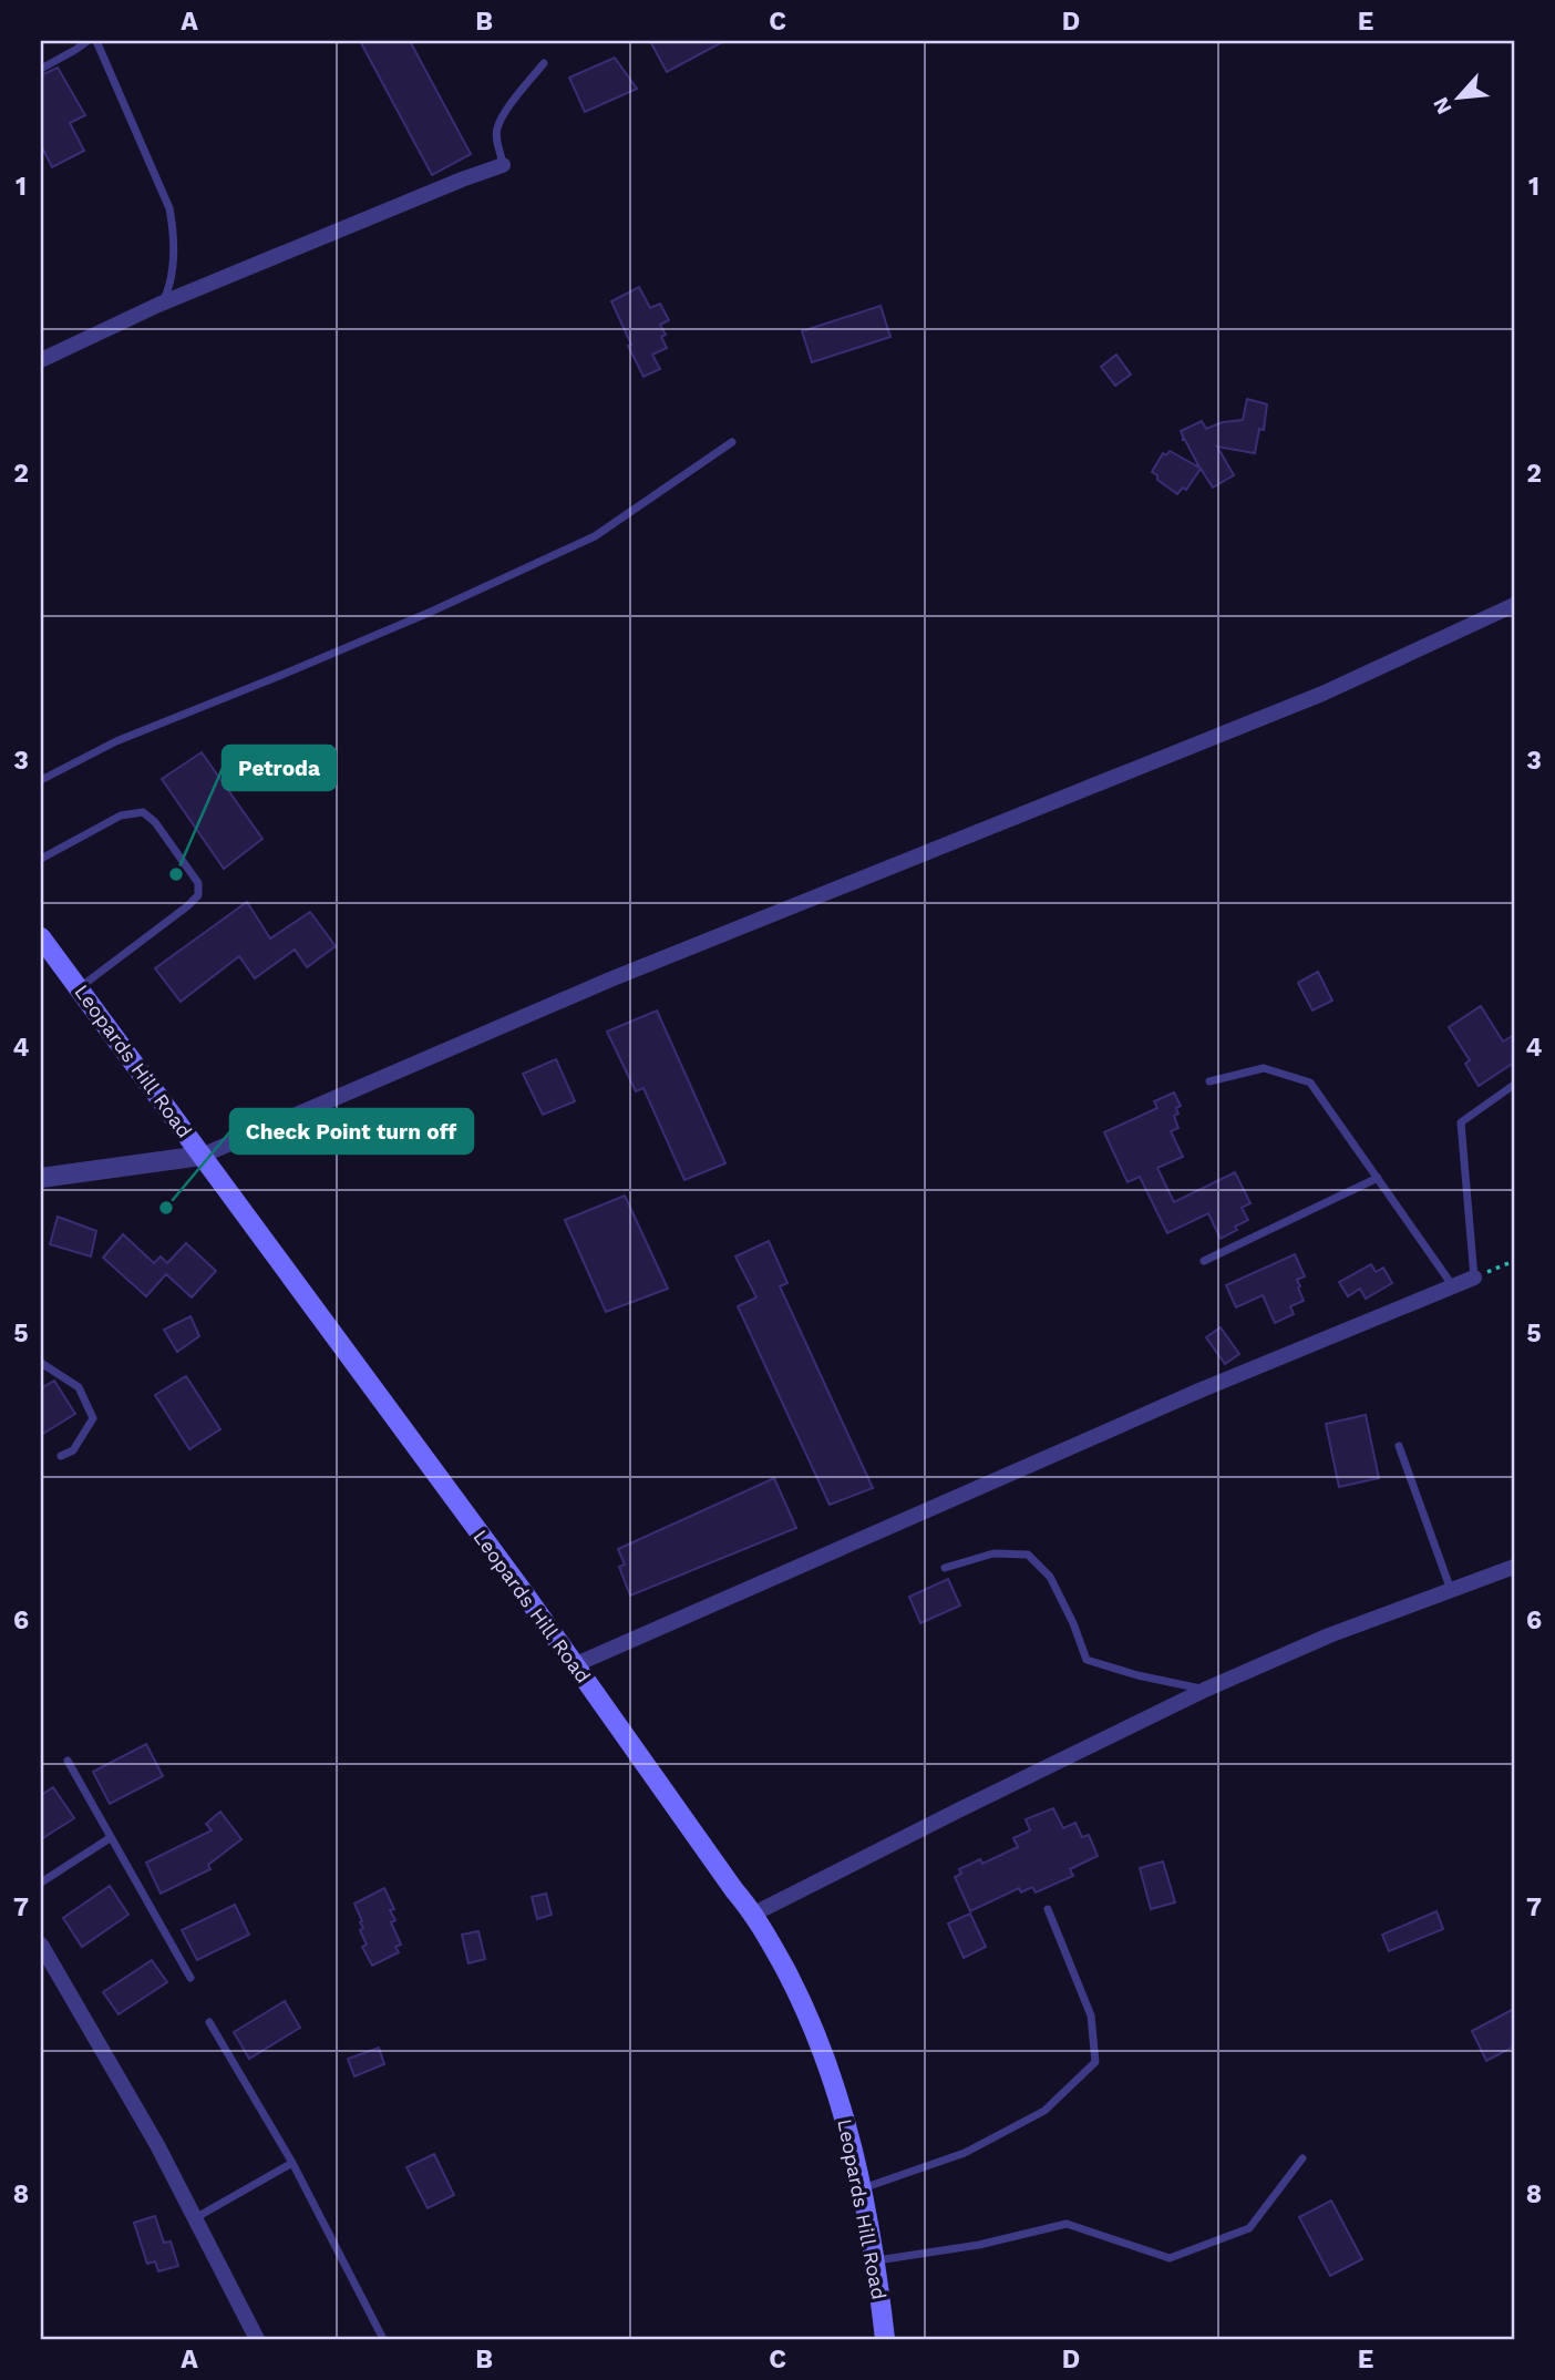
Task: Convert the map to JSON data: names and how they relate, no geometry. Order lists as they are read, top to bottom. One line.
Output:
{"streets":{"main road":["Leopards Hill Road"]},"places":["Petroda","Check Point turn off"],"north":"bottom left","grid":{"columns":["A","B","C","D","E"],"rows":["1","2","3","4","5","6","7","8"]}}
